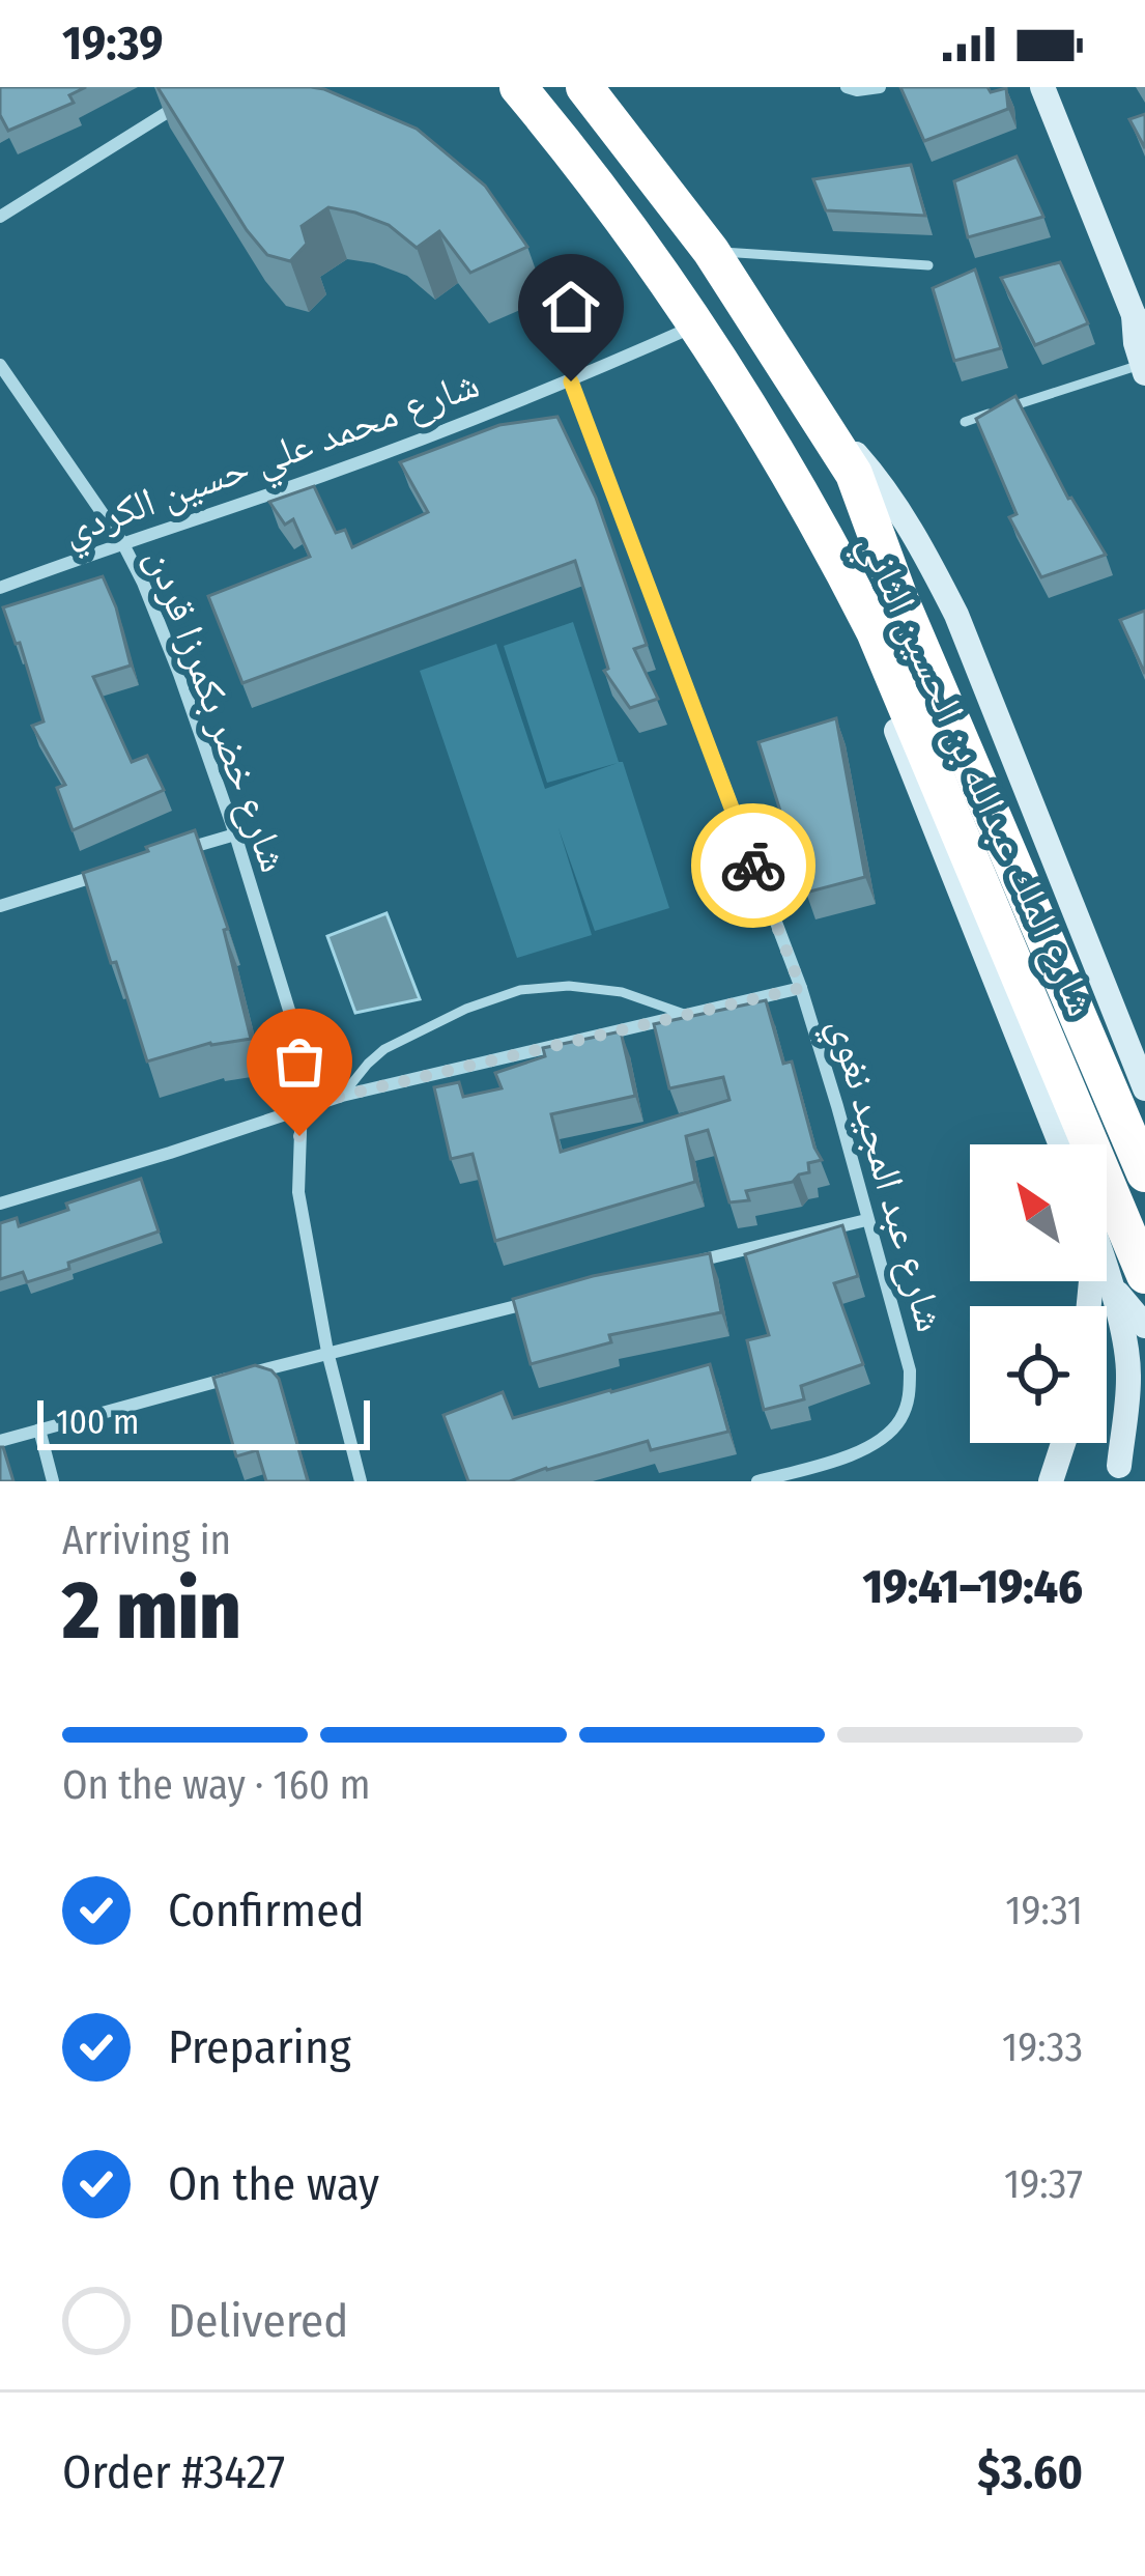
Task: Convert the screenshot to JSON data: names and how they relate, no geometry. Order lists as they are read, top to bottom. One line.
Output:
{"streets":{"highway":["شارع الملك عبدالله بن الحسين الثاني"],"street":["شارع محمد علي حسين الكردي","شارع خضر بكمرزا قردن","شارع عبد المجيد نغوي"]},"crossings":[["شارع محمد علي حسين الكردي","شارع خضر بكمرزا قردن"],["شارع محمد علي حسين الكردي","شارع الملك عبدالله بن الحسين الثاني"],["شارع محمد علي حسين الكردي","شارع عبد المجيد نغوي"]],"scale_bar":"100 m","north":"top left","page":{"status":"19:39","scale":"100 m","heading":["2 min","Arriving in","19:41–19:46"],"panel":["Order #3427","$3.60"],"bar":"On the way · 160 m","list":[["Confirmed","19:31"],["Preparing","19:33"],["On the way","19:37"],"Delivered"]}}
